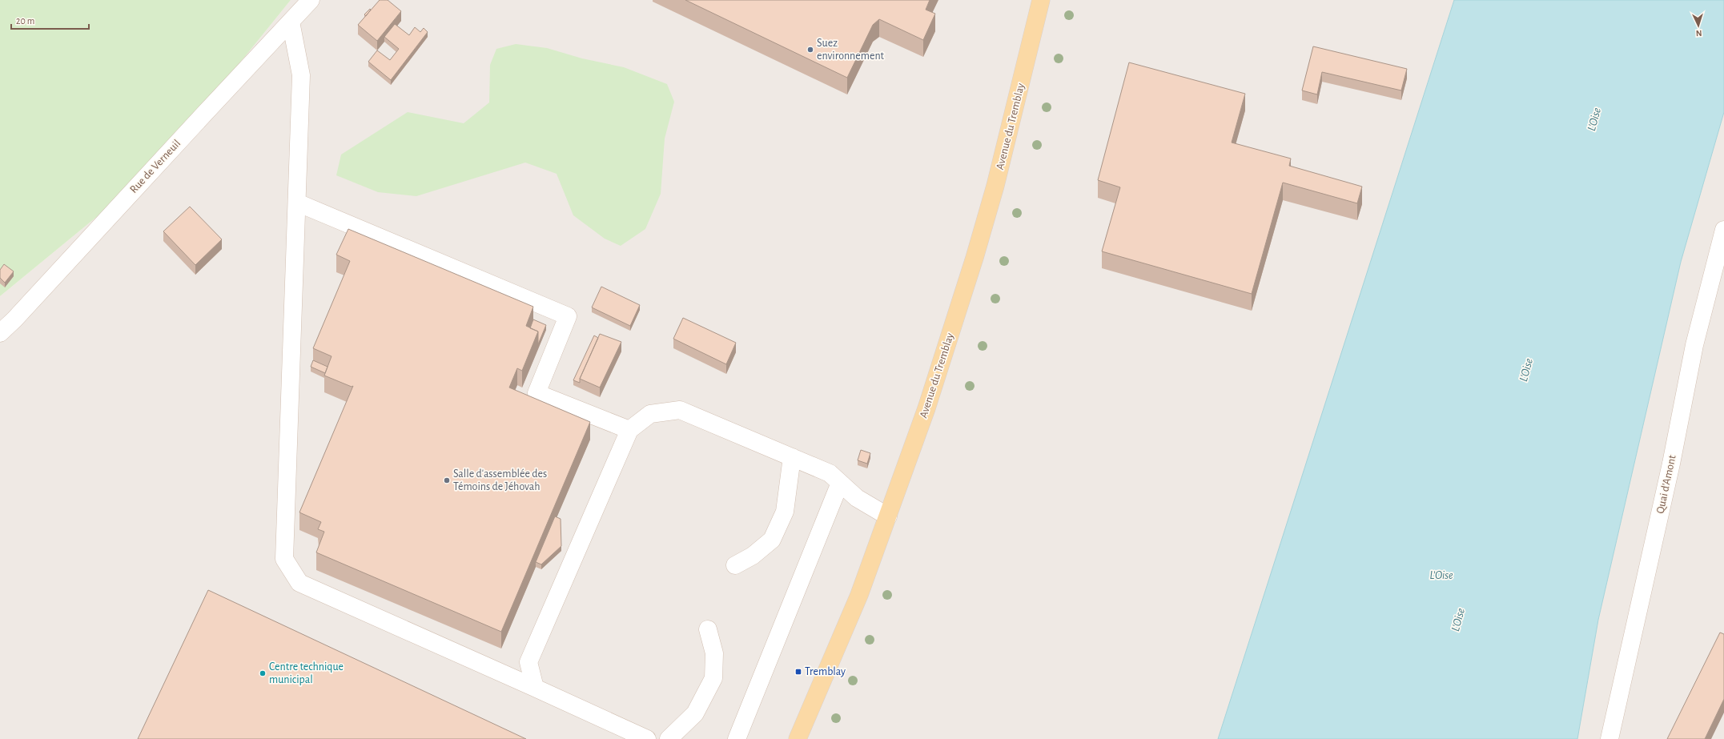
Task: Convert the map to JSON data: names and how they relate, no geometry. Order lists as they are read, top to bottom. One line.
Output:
{"streets":{"main road":["Avenue du Tremblay"],"street":["Rue de Verneuil","Quai d'Amont"]},"water":["L'Oise","L’Oise"],"places":{"other":["Suez environnement","Salle d'assemblée des Témoins de Jéhovah","Centre technique municipal"],"transit":["Tremblay"]},"scale_bar":"20 m","north":"bottom"}
